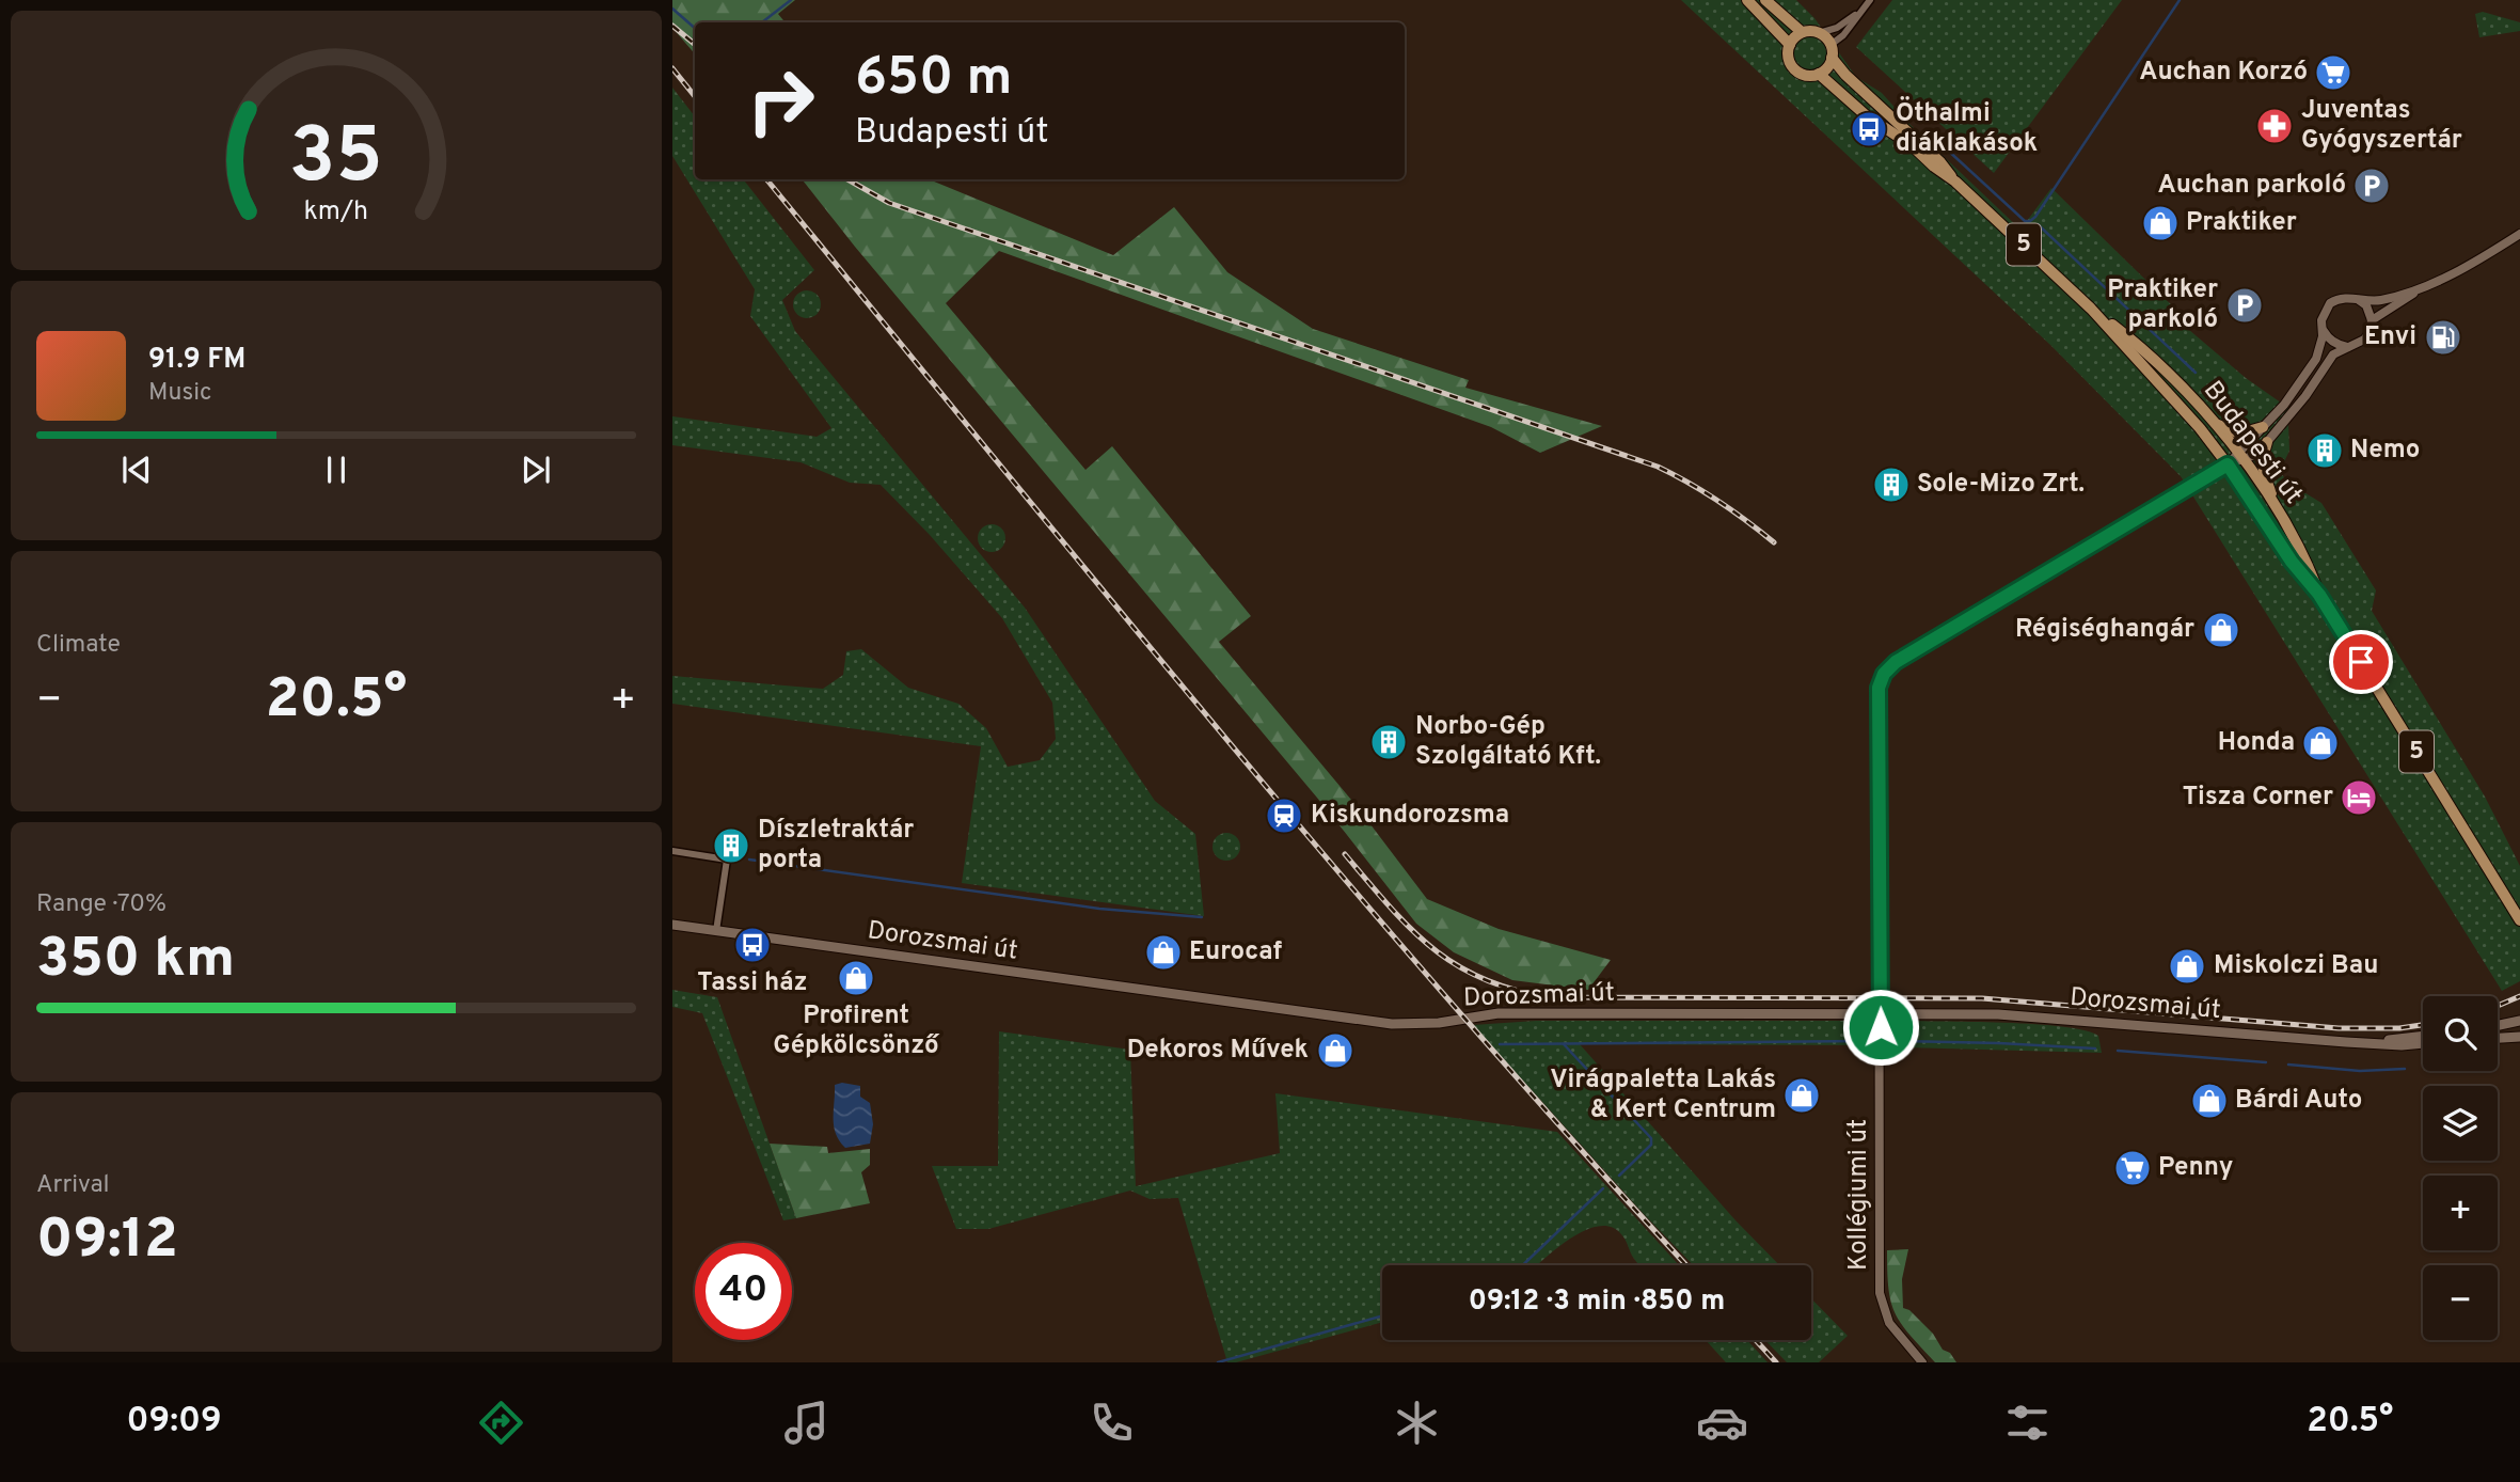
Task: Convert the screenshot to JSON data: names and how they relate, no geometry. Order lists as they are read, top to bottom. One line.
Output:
{"streets":{"main road":["5","Budapesti út","Dorozsmai út"],"street":["Kollégiumi út"]},"crossings":[["Budapesti út","Kollégiumi út"],["Dorozsmai út","Kollégiumi út"]],"places":{"supermarket":["Auchan Korzó","Penny"],"pharmacy":["Juventas Gyógyszertár"],"bus stop":["Öthalmi diáklakások","Tassi ház"],"parking":["Auchan parkoló","Praktiker parkoló"],"shop":["Praktiker","Régiséghangár","Honda","Eurocaf","Miskolczi Bau","Profirent Gépkölcsönző","Dekoros Művek","Virágpaletta Lakás & Kert Centrum","Bárdi Auto"],"fuel station":["Envi"],"building":["Nemo","Sole-Mizo Zrt.","Norbo-Gép Szolgáltató Kft.","Díszletraktár porta"],"hotel":["Tisza Corner"],"station":["Kiskundorozsma"]},"page":{"turn":["650 m","Budapesti út"],"song":["91.9 FM","Music"],"tile":["Climate",["Range · 70%","350 km"],["Arrival","09:12"]],"heat":["−","20.5°","+"],"map_buttons":["+","−"],"limit":"40","trip":"09:12 · 3 min · 850 m","tabs":["09:09","20.5°"],"gauge":["35","km/h"]}}
